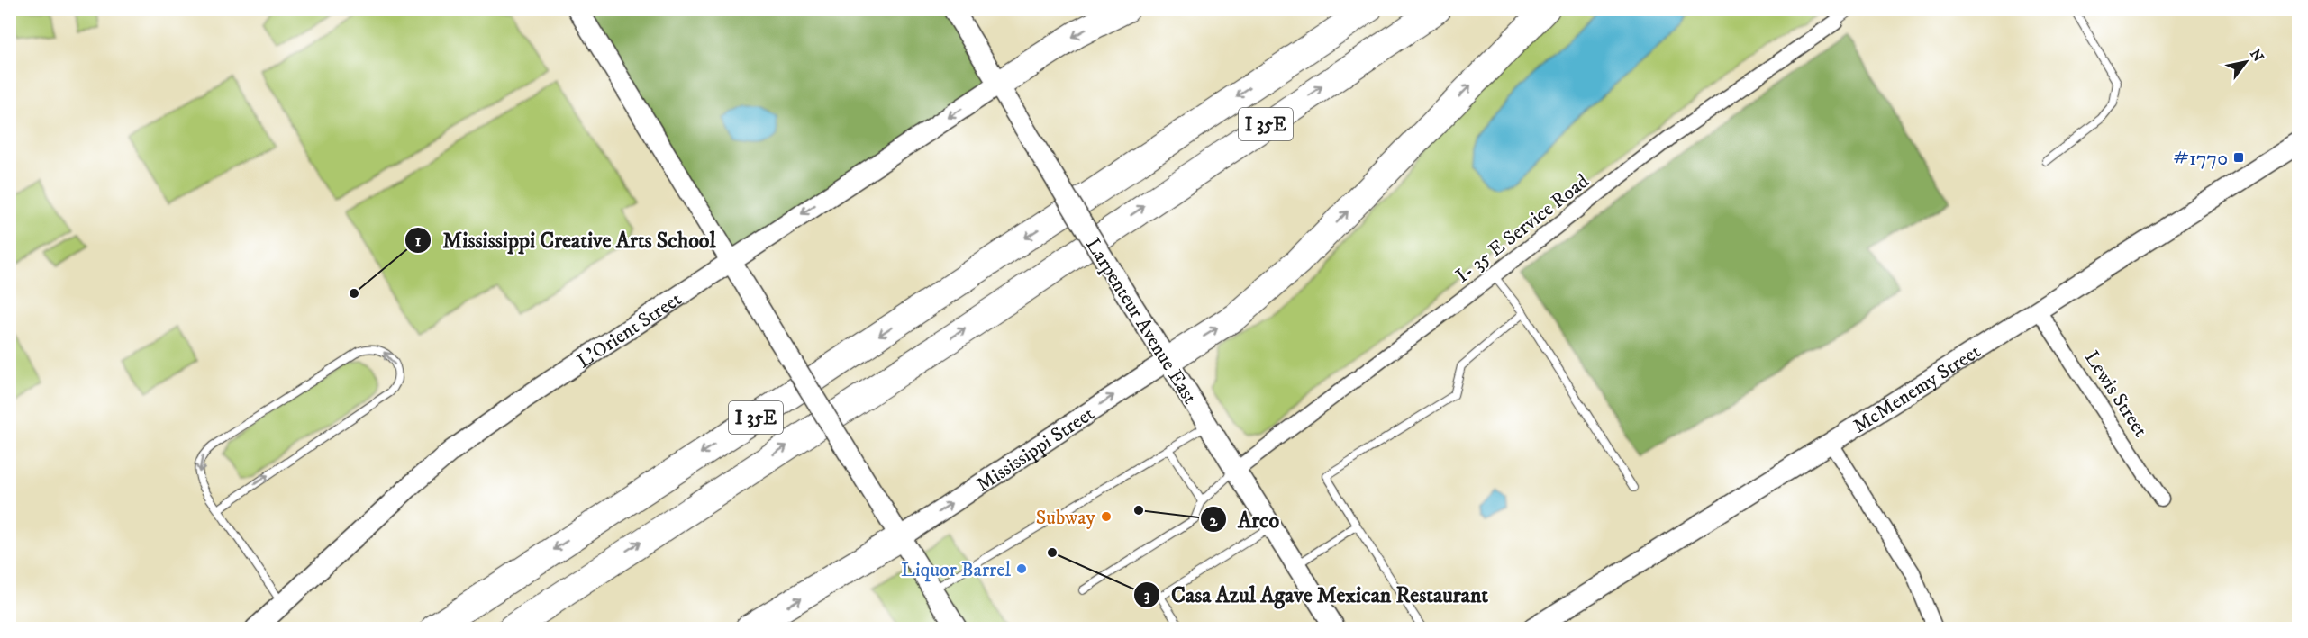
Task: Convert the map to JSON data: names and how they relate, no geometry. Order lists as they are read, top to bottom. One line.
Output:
{"streets":{"highway":["I 35E"],"street":["I- 35 E Service Road","Larpenteur Avenue East","L'Orient Street","McMenemy Street","Lewis Street","Mississippi Street"]},"crossings":[["I- 35 E Service Road","Larpenteur Avenue East"],["Larpenteur Avenue East","L'Orient Street"],["Larpenteur Avenue East","Mississippi Street"],["McMenemy Street","Lewis Street"]],"one_way":["Mississippi Street"],"places":{"transit":["#1770"],"other":["Mississippi Creative Arts School","Arco","Subway","Casa Azul Agave Mexican Restaurant","Liquor Barrel"]},"north":"top right"}
